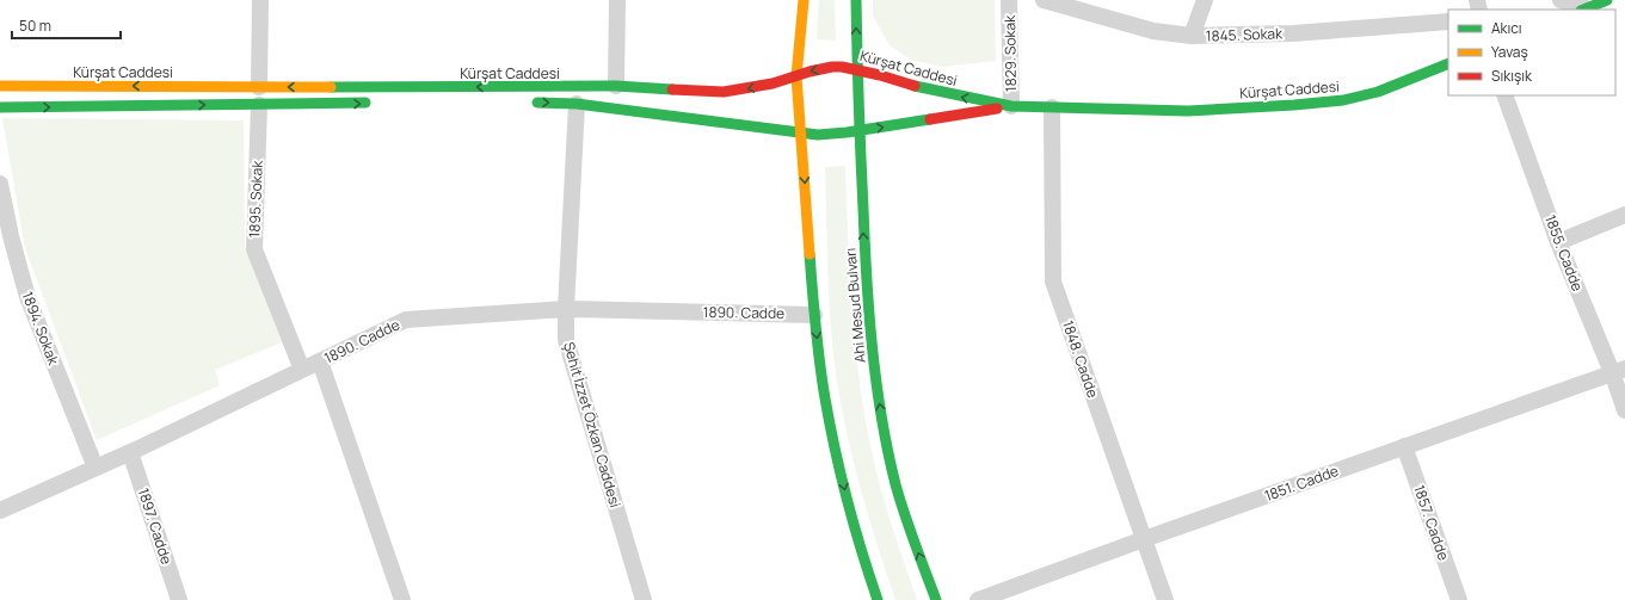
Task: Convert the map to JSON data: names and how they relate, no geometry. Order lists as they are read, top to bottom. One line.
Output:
{"streets":{"main road":["Kürşat Caddesi","Ahi Mesud Bulvarı"],"street":["1845. Sokak","1829. Sokak","1895. Sokak","1855. Cadde","1890. Cadde","1894. Sokak","1848. Cadde","Şehit İzzet Özkan Caddesi","1851. Cadde","1857. Cadde","1897. Cadde"]},"crossings":[["1829. Sokak","Kürşat Caddesi"],["Kürşat Caddesi","Ahi Mesud Bulvarı"],["Kürşat Caddesi","1848. Cadde"],["Kürşat Caddesi","Şehit İzzet Özkan Caddesi"],["1895. Sokak","1890. Cadde"],["1855. Cadde","1851. Cadde"],["1890. Cadde","1894. Sokak"],["1890. Cadde","Şehit İzzet Özkan Caddesi"],["1890. Cadde","1897. Cadde"],["1848. Cadde","1851. Cadde"],["1851. Cadde","1857. Cadde"]],"legend":["Akıcı","Yavaş","Sıkışık"],"scale_bar":"50 m"}
